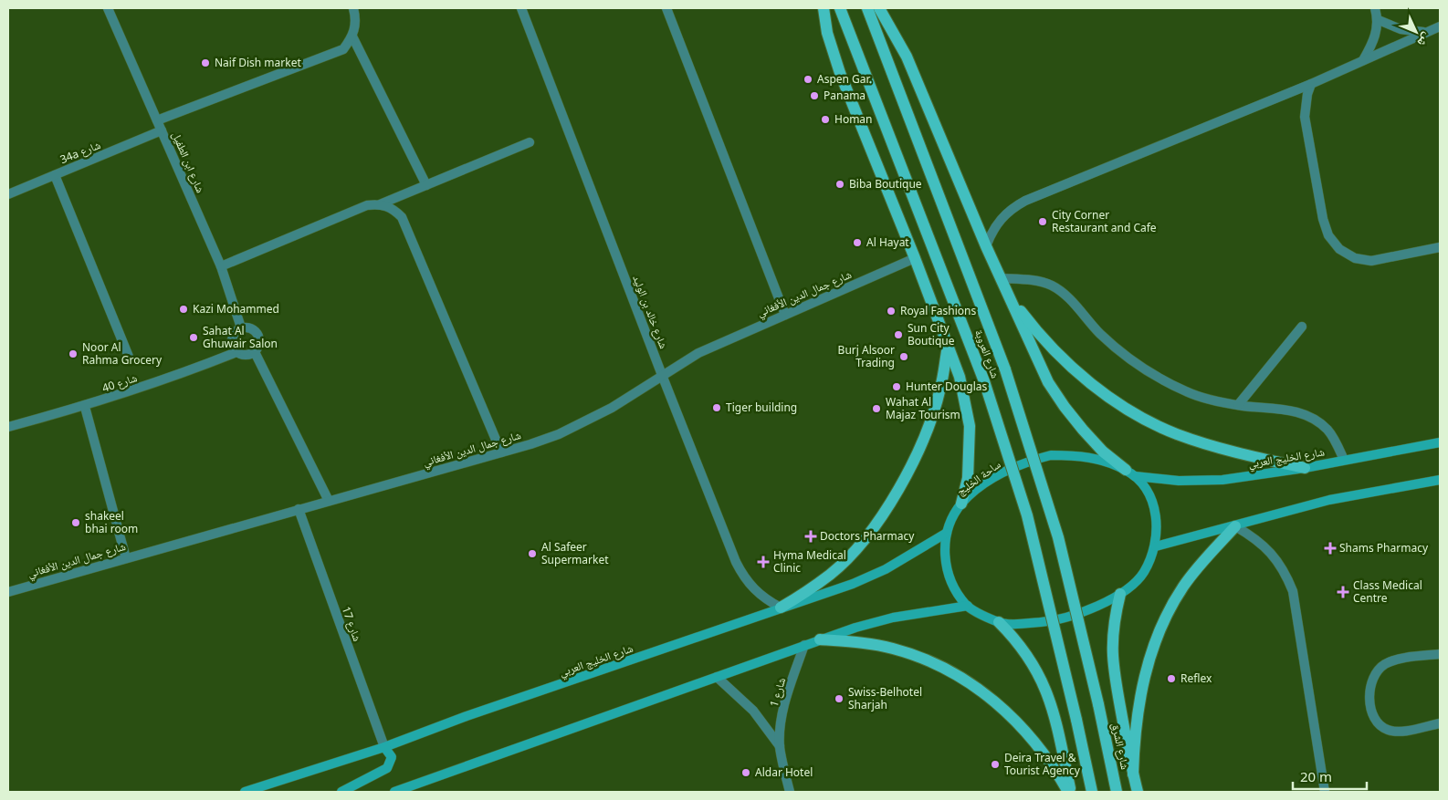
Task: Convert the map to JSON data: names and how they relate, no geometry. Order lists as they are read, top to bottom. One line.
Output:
{"streets":{"main road":["شارع العروبة","شارع الخليج العربي","ساحة الخليج","شارع الشرق"],"street":["34a شارع","شارع ابن الطفيل","شارع جمال الدين الأفغاني","شارع خالد بن الوليد","شارع 40","شارع 17","شارع 1"]},"crossings":[["34a شارع","شارع ابن الطفيل"],["شارع ابن الطفيل","شارع 40"],["شارع جمال الدين الأفغاني","شارع خالد بن الوليد"],["شارع جمال الدين الأفغاني","شارع 17"],["شارع خالد بن الوليد","شارع الخليج العربي"],["شارع العروبة","شارع الشرق"],["شارع الخليج العربي","ساحة الخليج"],["شارع الخليج العربي","شارع 17"]],"places":{"other":["Naif Dish market","Aspen Gar.","Panama","Homan","Biba Boutique","City Corner Restaurant and Cafe","Al Hayat","Kazi Mohammed","Royal Fashions","Sun City Boutique","Sahat Al Ghuwair Salon","Noor Al Rahma Grocery","Burj Alsoor Trading","Hunter Douglas","Tiger building","Wahat Al Majaz Tourism","shakeel bhai room","Al Safeer Supermarket","Reflex","Swiss-Belhotel Sharjah","Deira Travel & Tourist Agency","Aldar Hotel"],"health":["Doctors Pharmacy","Shams Pharmacy","Hyma Medical Clinic","Class Medical Centre"]},"scale_bar":"20 m","north":"bottom right"}
